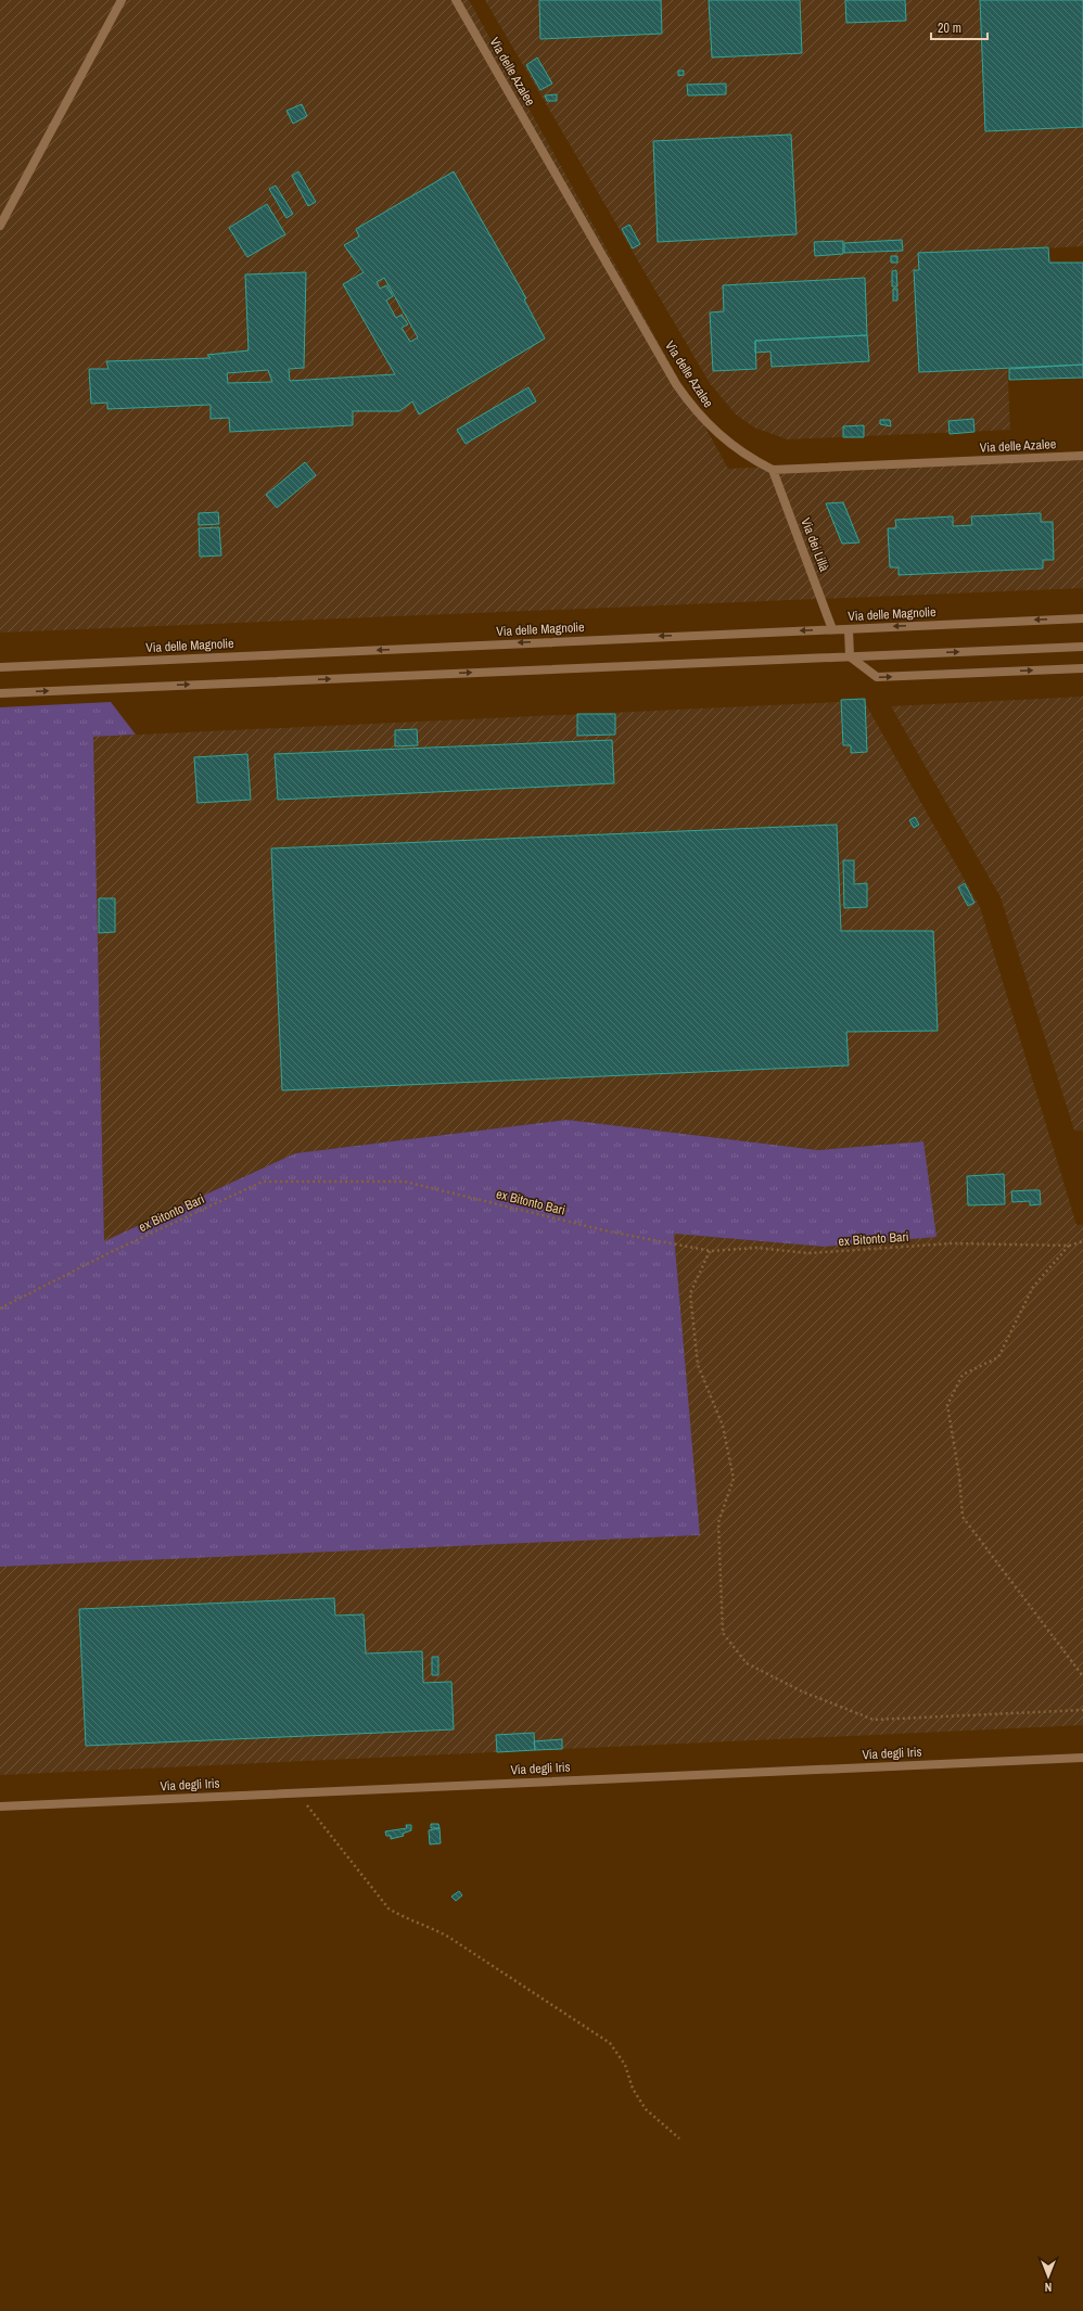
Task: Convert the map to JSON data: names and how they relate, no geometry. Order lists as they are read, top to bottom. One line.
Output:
{"streets":{"street":["Via delle Azalee","Via dei Lillà","Via delle Magnolie","Via degli Iris"],"path":["ex Bitonto Bari"]},"crossings":[["Via delle Azalee","Via dei Lillà"],["Via dei Lillà","Via delle Magnolie"]],"scale_bar":"20 m","north":"bottom"}
